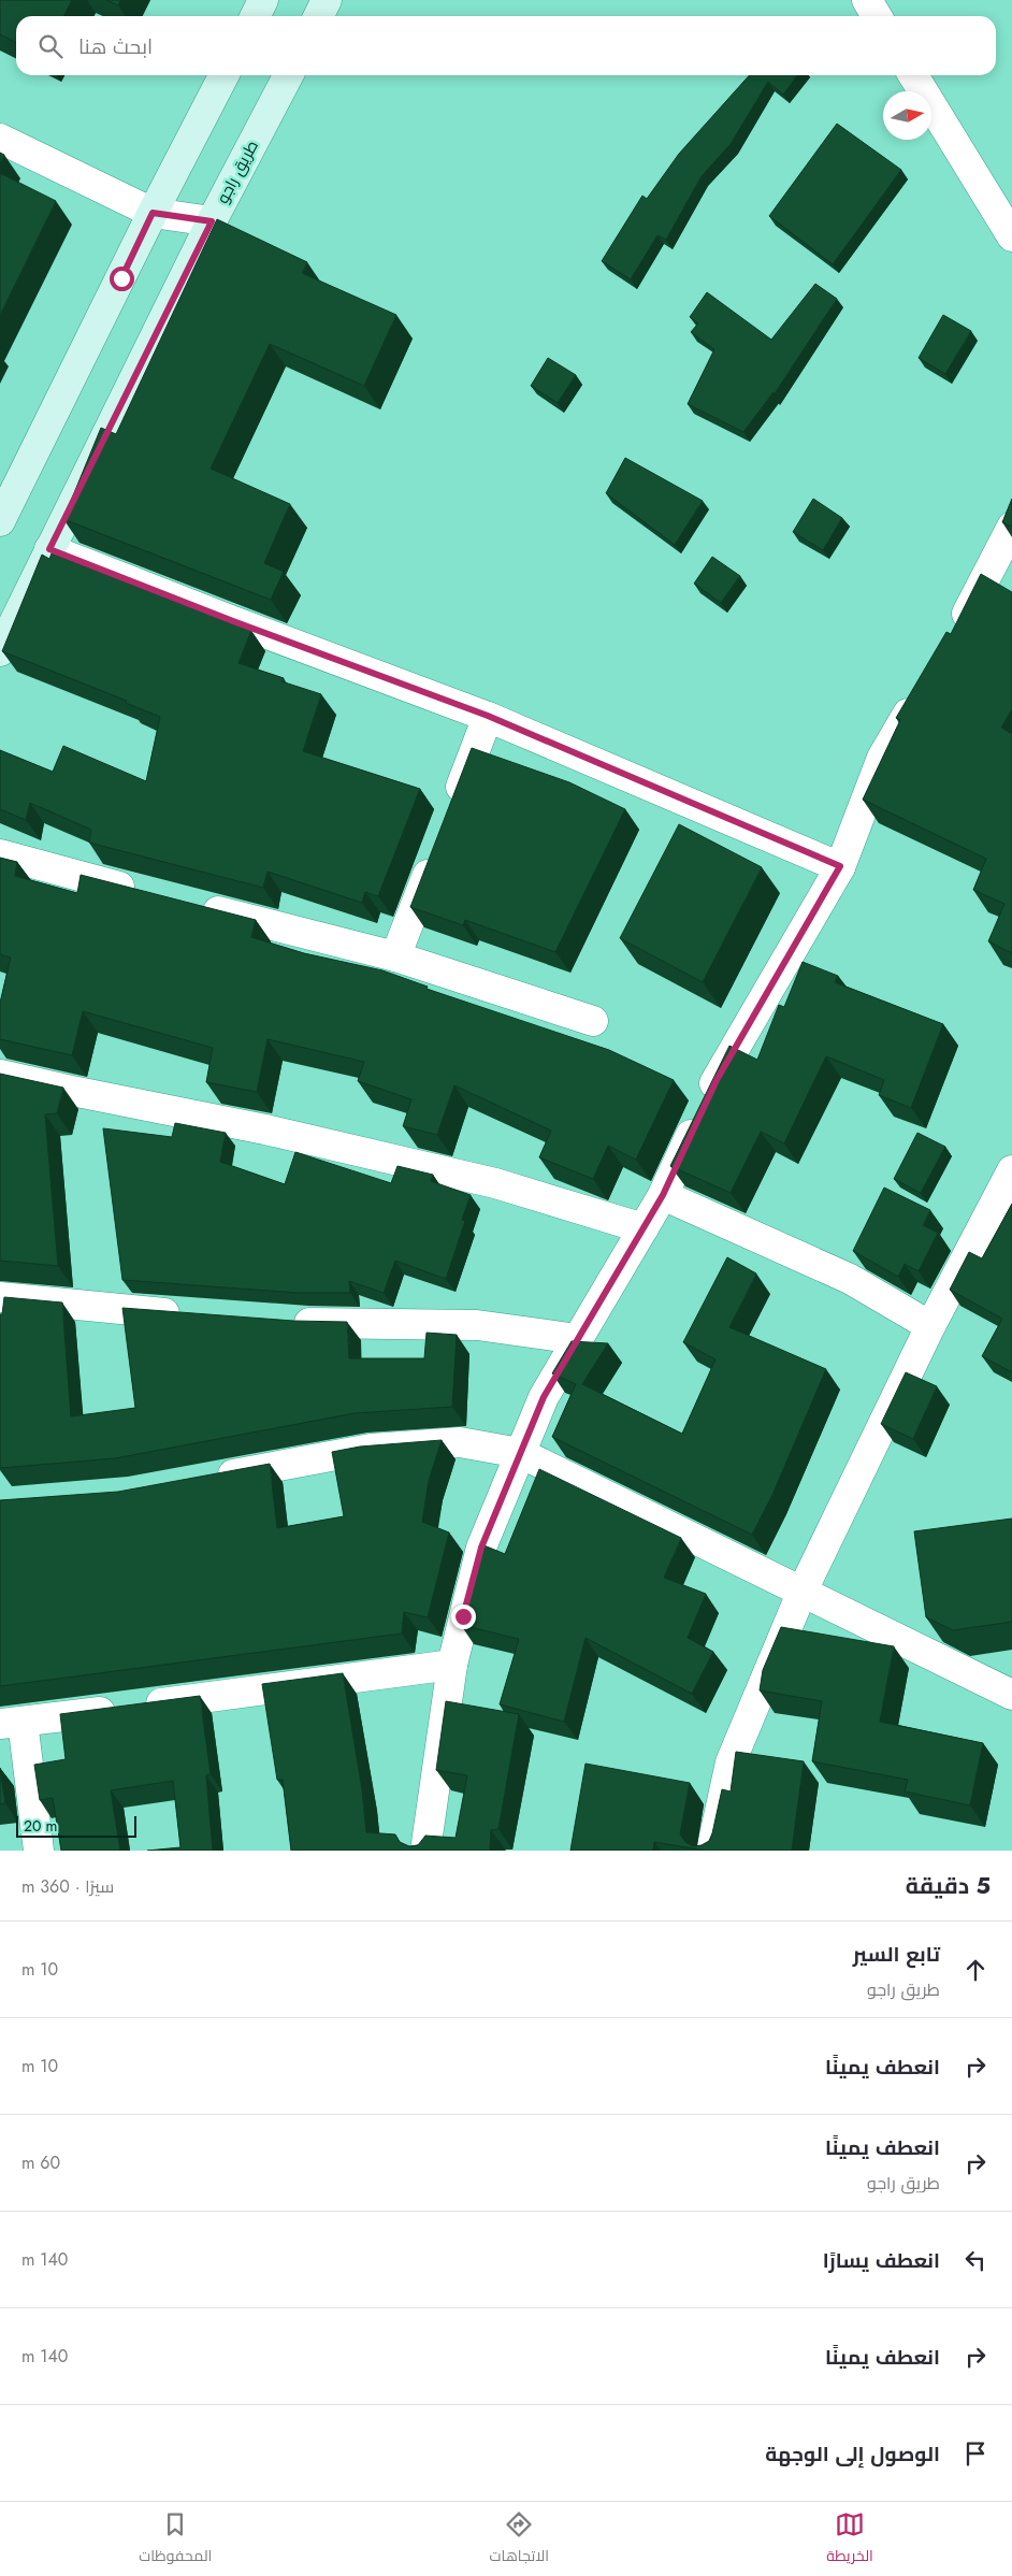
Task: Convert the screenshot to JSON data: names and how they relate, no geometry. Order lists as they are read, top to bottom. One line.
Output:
{"streets":{"main road":["طريق راجو"]},"scale_bar":"20 m","north":"right","page":{"search":"ابحث هنا","scale":"20 m","heading":["5 دقيقة","سيرًا · 360 m"],"list":[["تابع السير","طريق راجو","10 m"],["انعطف يمينًا","10 m"],["انعطف يمينًا","طريق راجو","60 m"],["انعطف يسارًا","140 m"],["انعطف يمينًا","140 m"],"الوصول إلى الوجهة"],"nav":["الخريطة","الاتجاهات","المحفوظات"]}}
